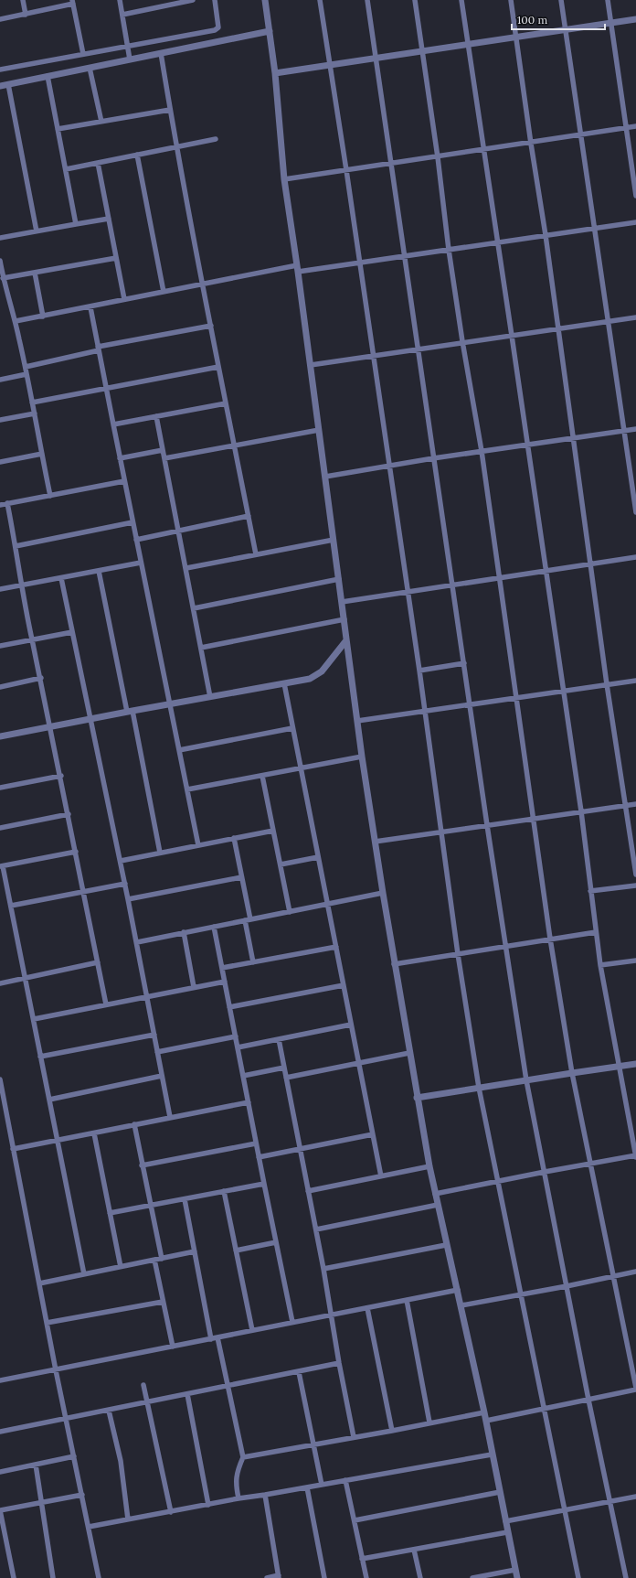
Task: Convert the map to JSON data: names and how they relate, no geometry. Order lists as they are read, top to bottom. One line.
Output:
{"scale_bar":"100 m"}
